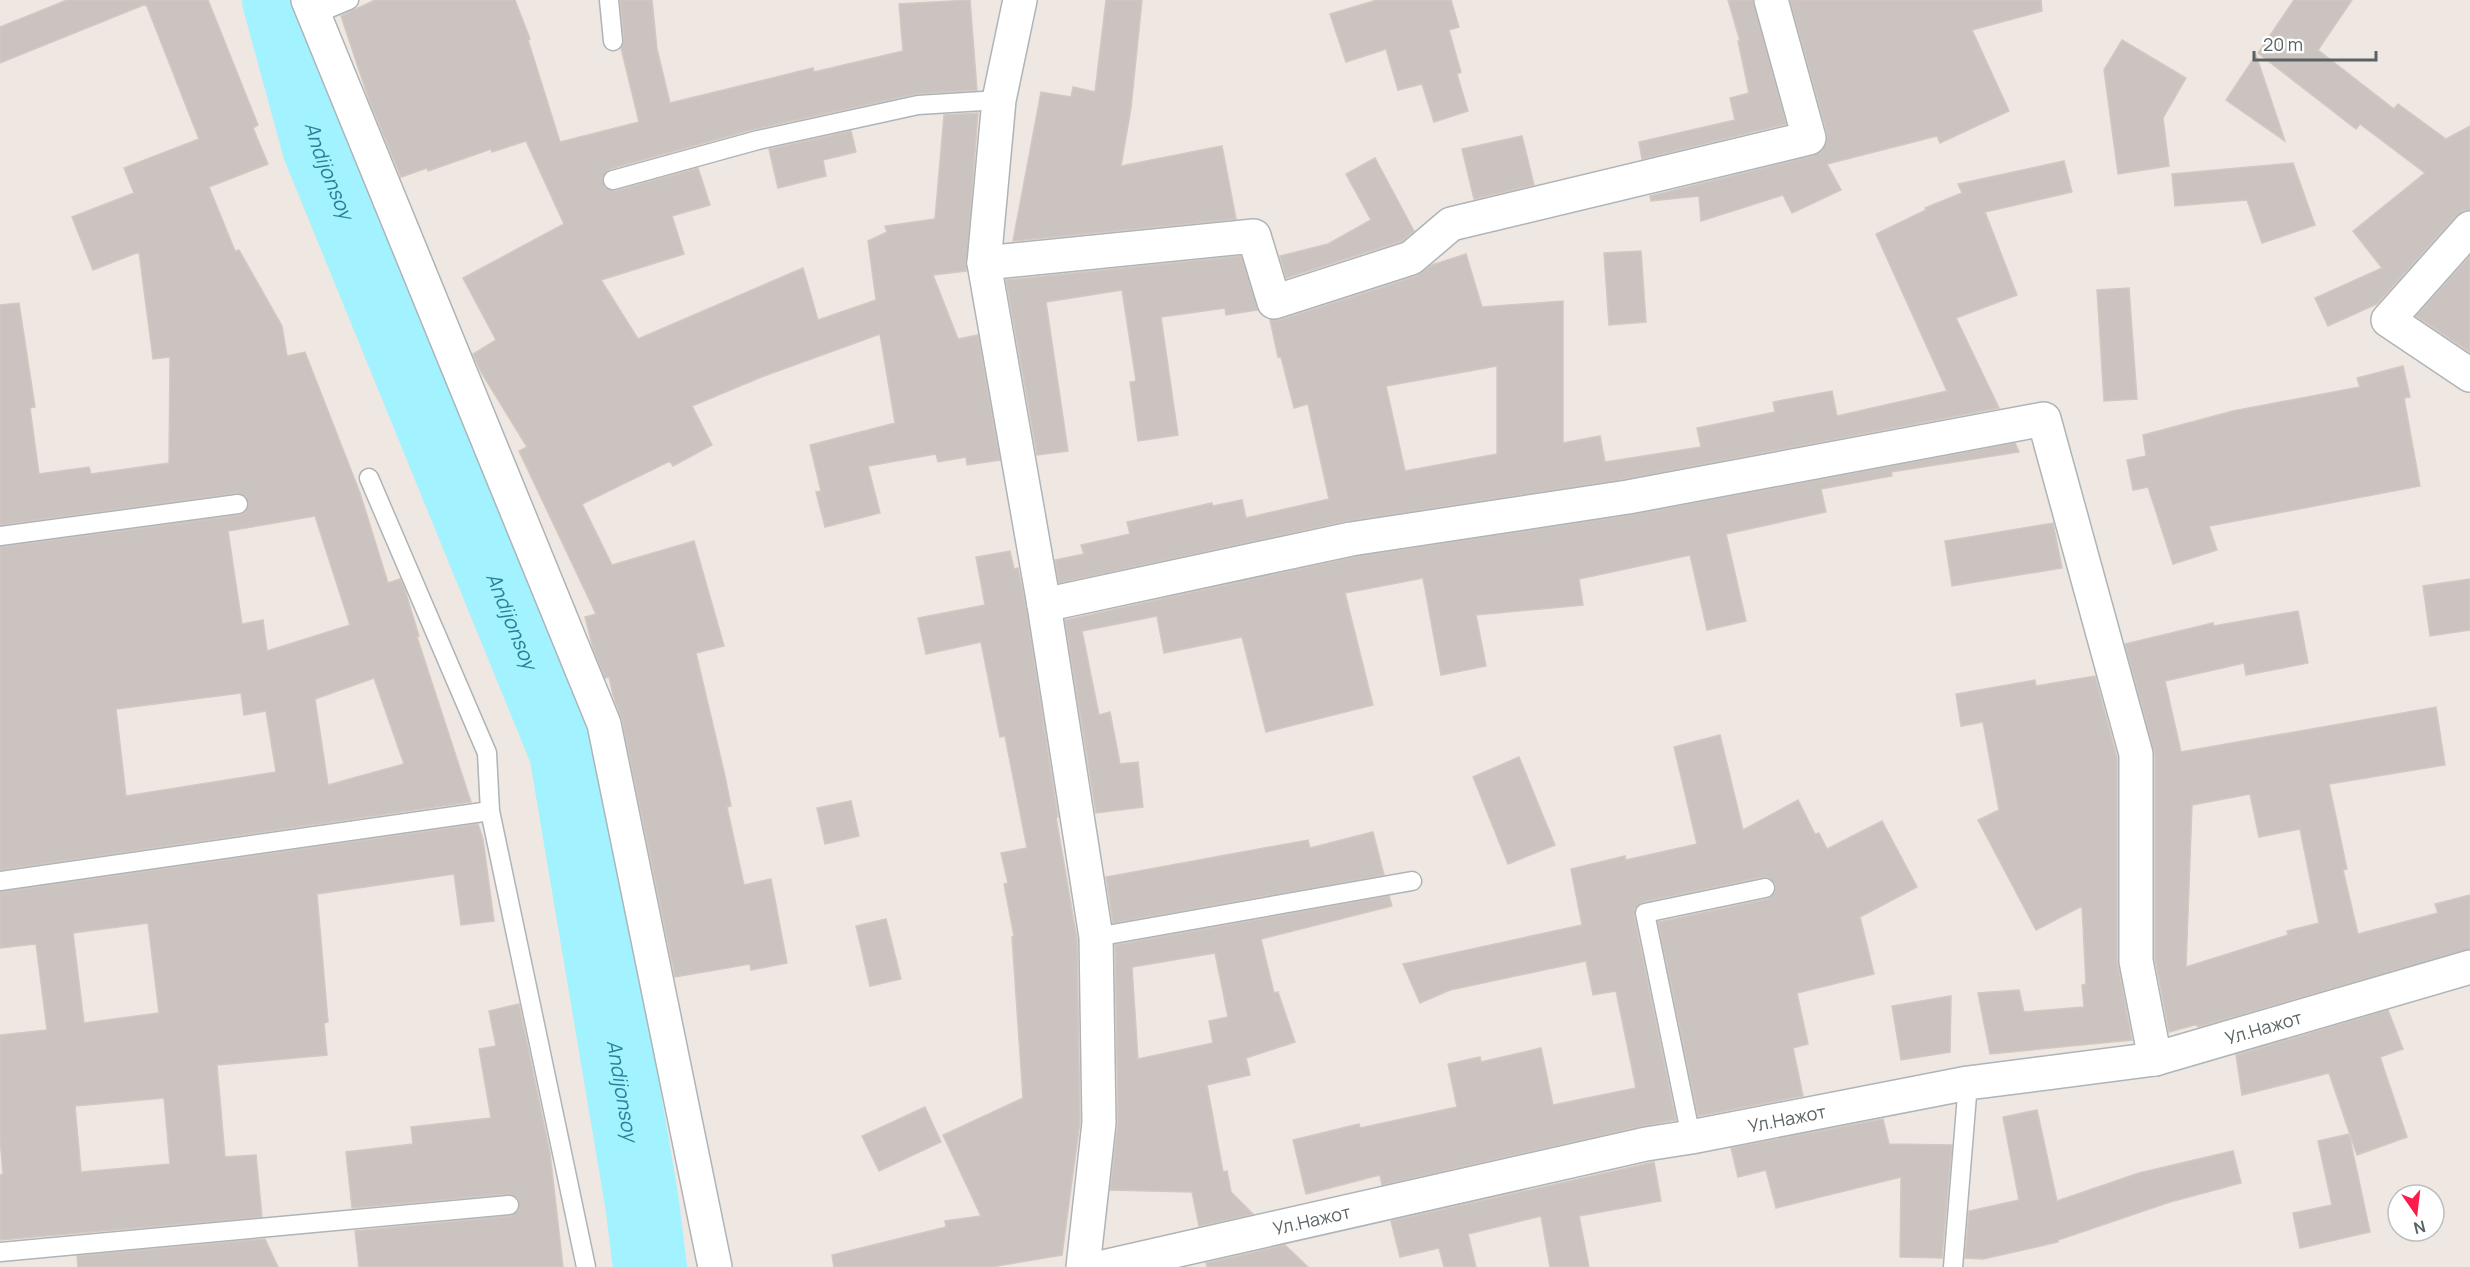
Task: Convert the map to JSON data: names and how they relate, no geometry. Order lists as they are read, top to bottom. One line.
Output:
{"streets":{"street":["Ул.Нажот"]},"water":["Andijonsoy"],"scale_bar":"20 m","north":"bottom"}
